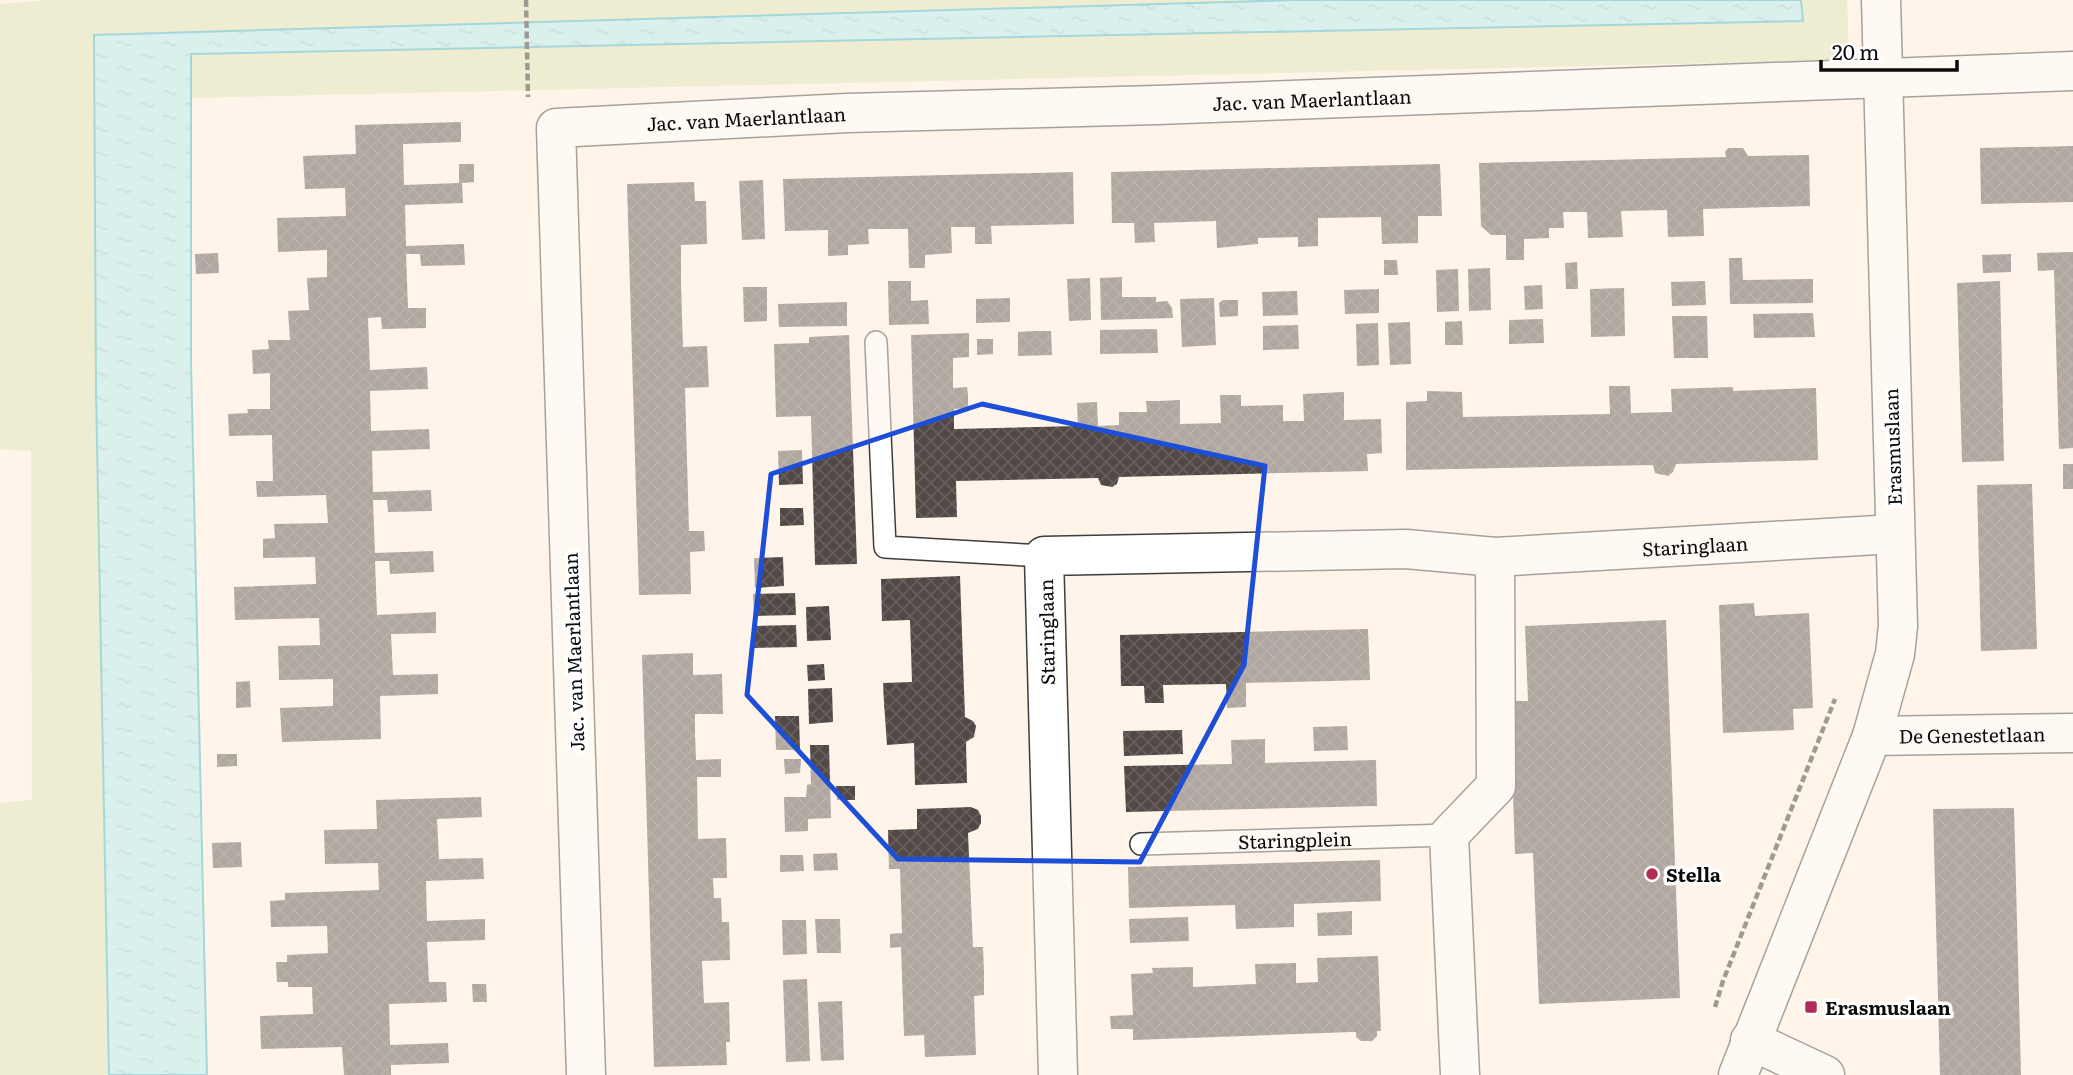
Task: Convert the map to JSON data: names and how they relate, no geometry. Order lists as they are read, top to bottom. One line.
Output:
{"streets":{"street":["Jac. van Maerlantlaan","Erasmuslaan","Staringlaan","De Genestetlaan"],"lane":["Staringplein"]},"crossings":[["Jac. van Maerlantlaan","Erasmuslaan"],["Erasmuslaan","Staringlaan"],["Erasmuslaan","De Genestetlaan"]],"places":{"other":["Stella"],"transit":["Erasmuslaan"]},"scale_bar":"20 m"}
